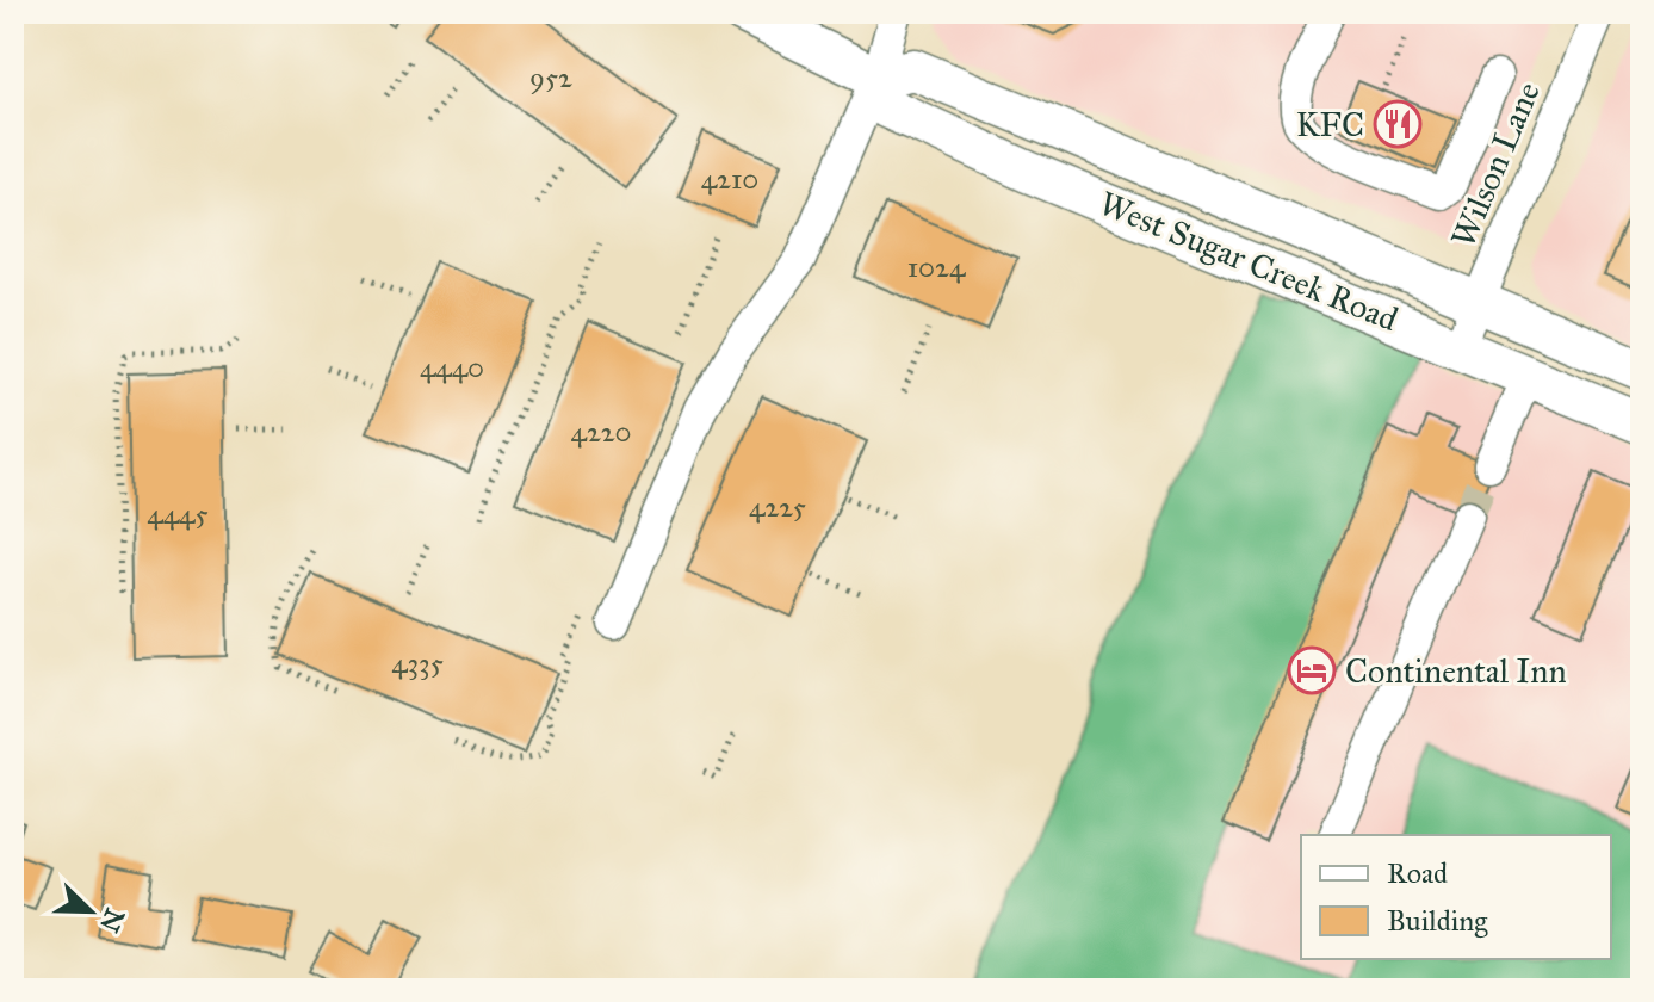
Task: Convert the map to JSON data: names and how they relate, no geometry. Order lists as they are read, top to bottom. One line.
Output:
{"streets":{"main road":["West Sugar Creek Road"],"street":["Wilson Lane"]},"crossings":[["Wilson Lane","West Sugar Creek Road"]],"places":{"restaurant":["KFC"],"hotel":["Continental Inn"]},"house_numbers":["952","4210","1024","4440","4220","4225","4445","4335"],"legend":["Road","Building"],"north":"bottom right"}
